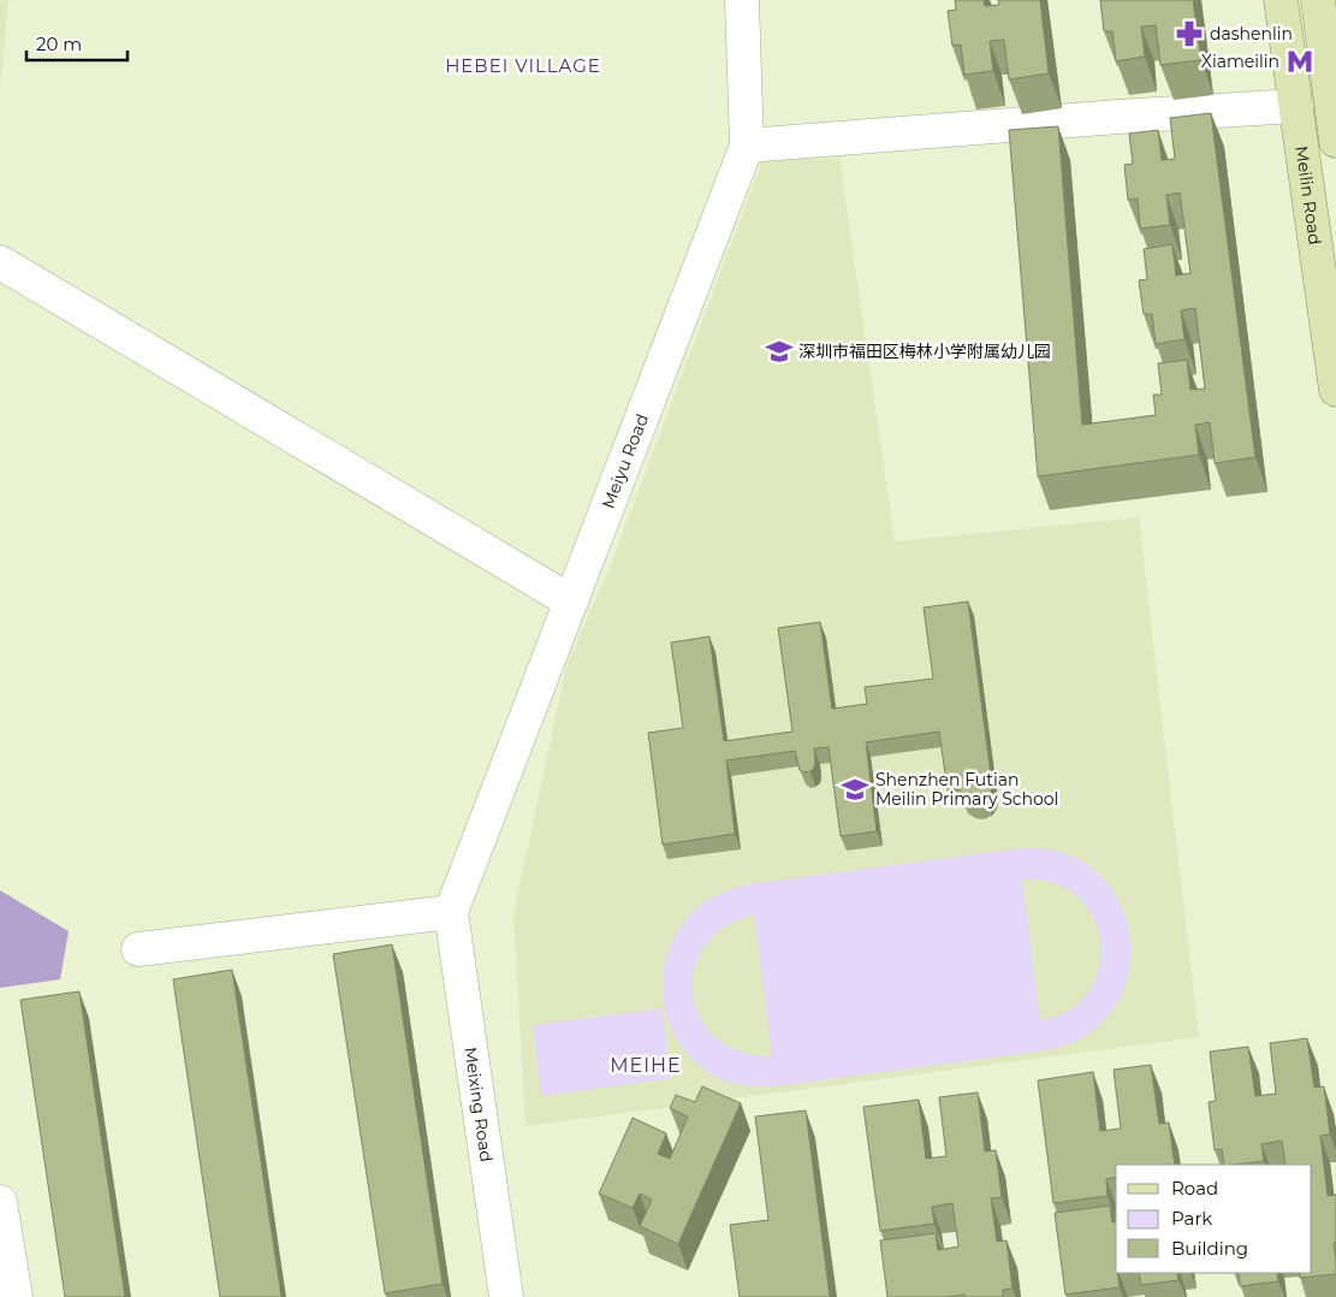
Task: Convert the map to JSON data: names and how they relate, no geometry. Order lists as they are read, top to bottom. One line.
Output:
{"streets":{"main road":["Meilin Road"],"street":["Meiyu Road","Meixing Road"]},"crossings":[["Meiyu Road","Meixing Road"]],"districts":["HEBEI VILLAGE","MEIHE"],"places":{"pharmacy":["dashenlin"],"metro station":["Xiameilin"],"school or university":["深圳市福田区梅林小学附属幼儿园","Shenzhen Futian Meilin Primary School"]},"legend":["Road","Park","Building"],"scale_bar":"20 m"}
